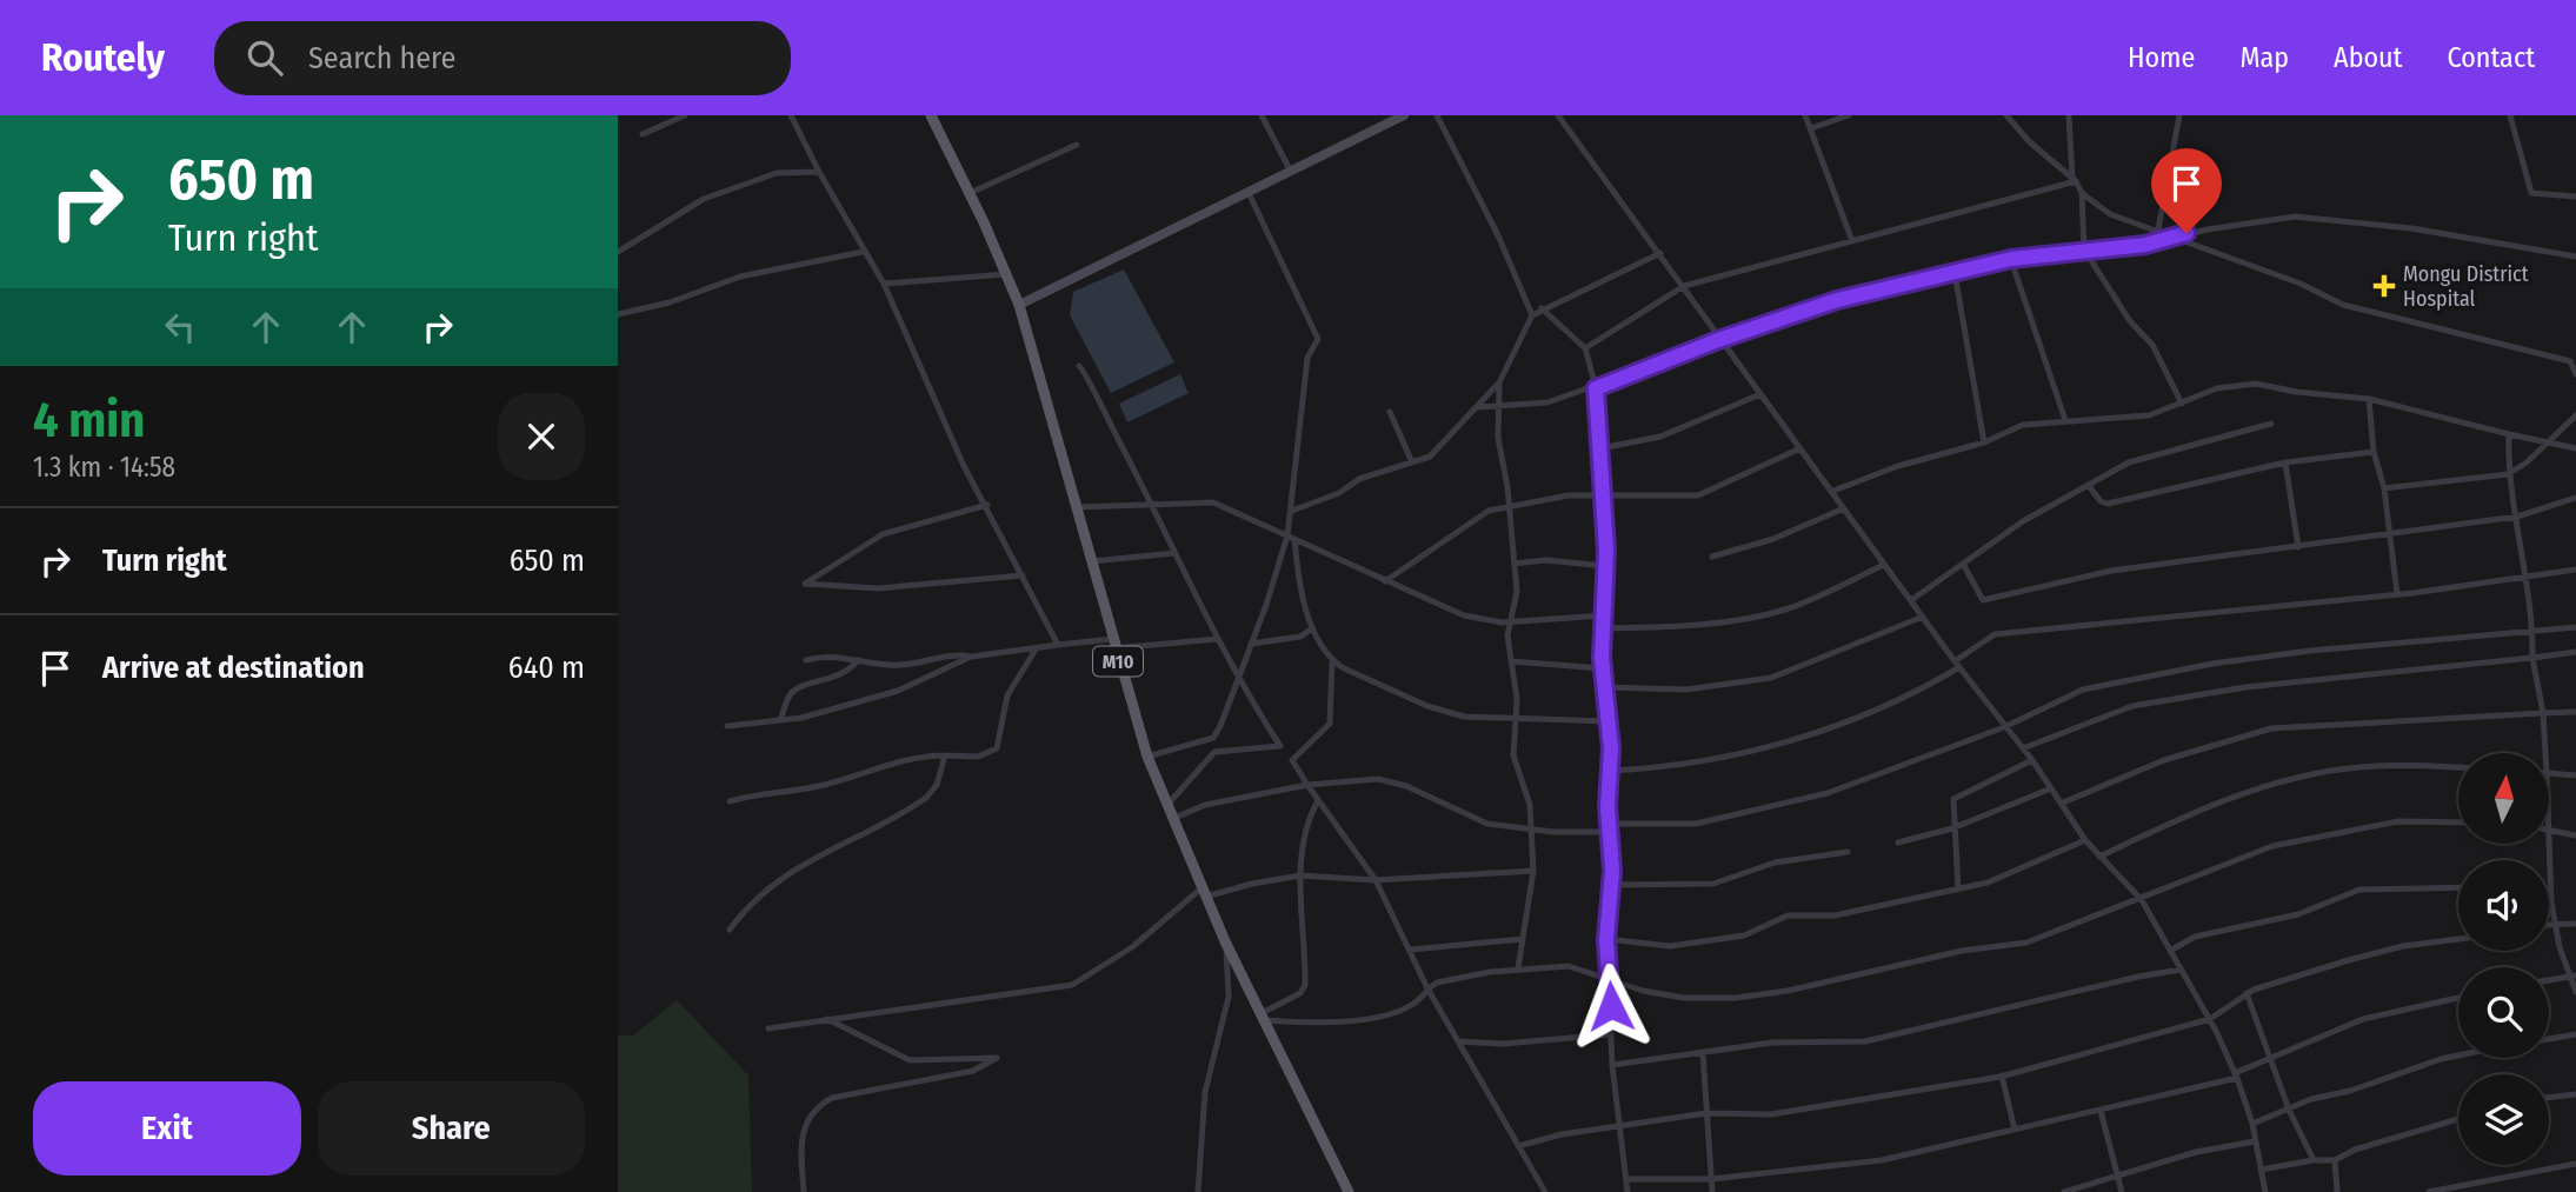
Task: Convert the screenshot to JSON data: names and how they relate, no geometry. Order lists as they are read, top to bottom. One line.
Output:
{"streets":{"main road":["M10"]},"places":{"health":["Mongu District Hospital"]},"north":"top","page":{"header":"Routely","search":"Search here","nav":["Home","Map","About","Contact"],"turn":["650 m","Turn right"],"heading":["4 min","1.3 km · 14:58"],"list":[{"name":"Turn right","value":"650 m"},{"name":"Arrive at destination","value":"640 m"}],"buttons":["Exit","Share"]}}
